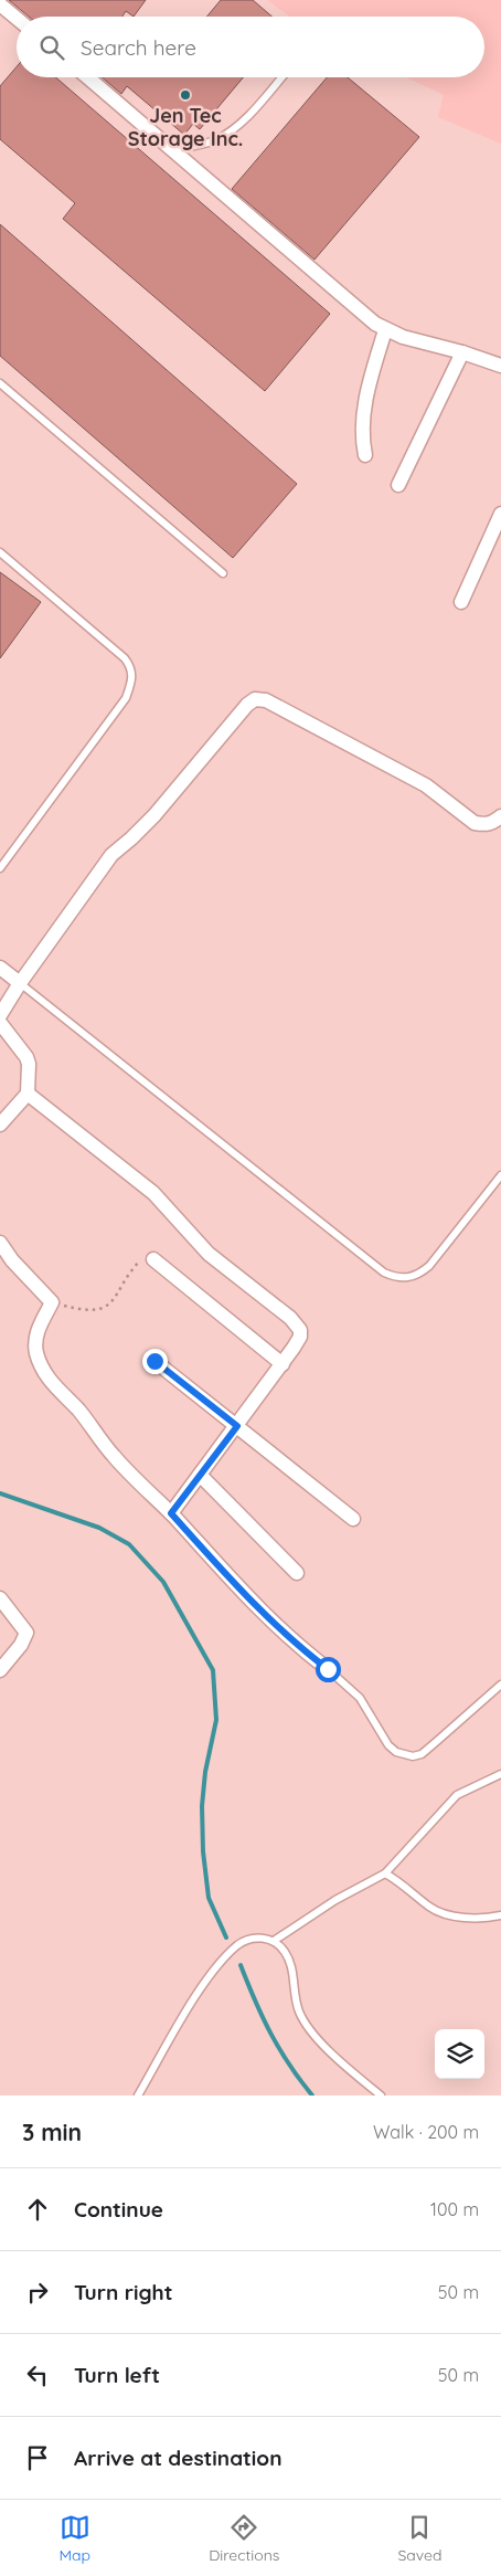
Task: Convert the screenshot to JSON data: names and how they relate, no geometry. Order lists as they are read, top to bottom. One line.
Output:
{"places":["Jen Tec Storage Inc."],"page":{"search":"Search here","heading":["3 min","Walk · 200 m"],"list":[["Continue","100 m"],["Turn right","50 m"],["Turn left","50 m"],"Arrive at destination"],"nav":["Map","Directions","Saved"]}}
